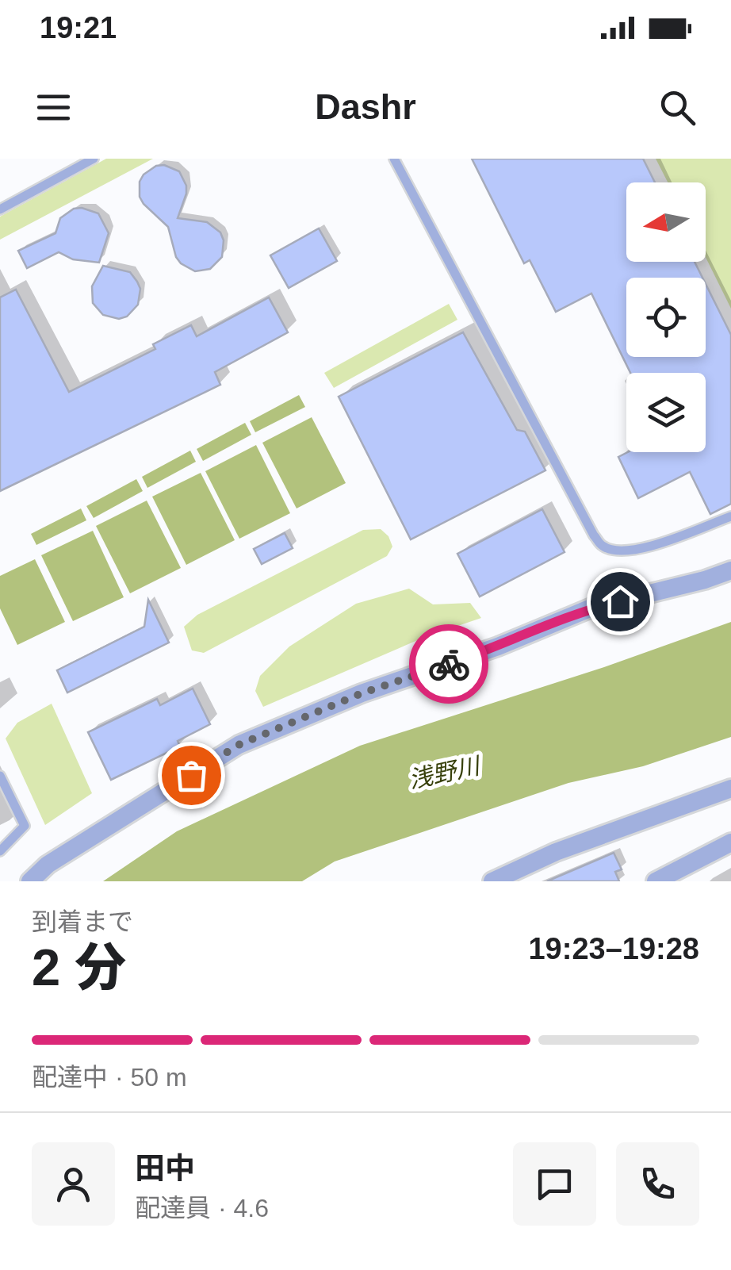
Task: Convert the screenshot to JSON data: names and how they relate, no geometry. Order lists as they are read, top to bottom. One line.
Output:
{"water":["浅野川"],"north":"left","page":{"status":"19:21","header":"Dashr","heading":["2 分","到着まで","19:23–19:28"],"panel":["田中","配達員 · 4.6"],"bar":"配達中 · 50 m"}}
